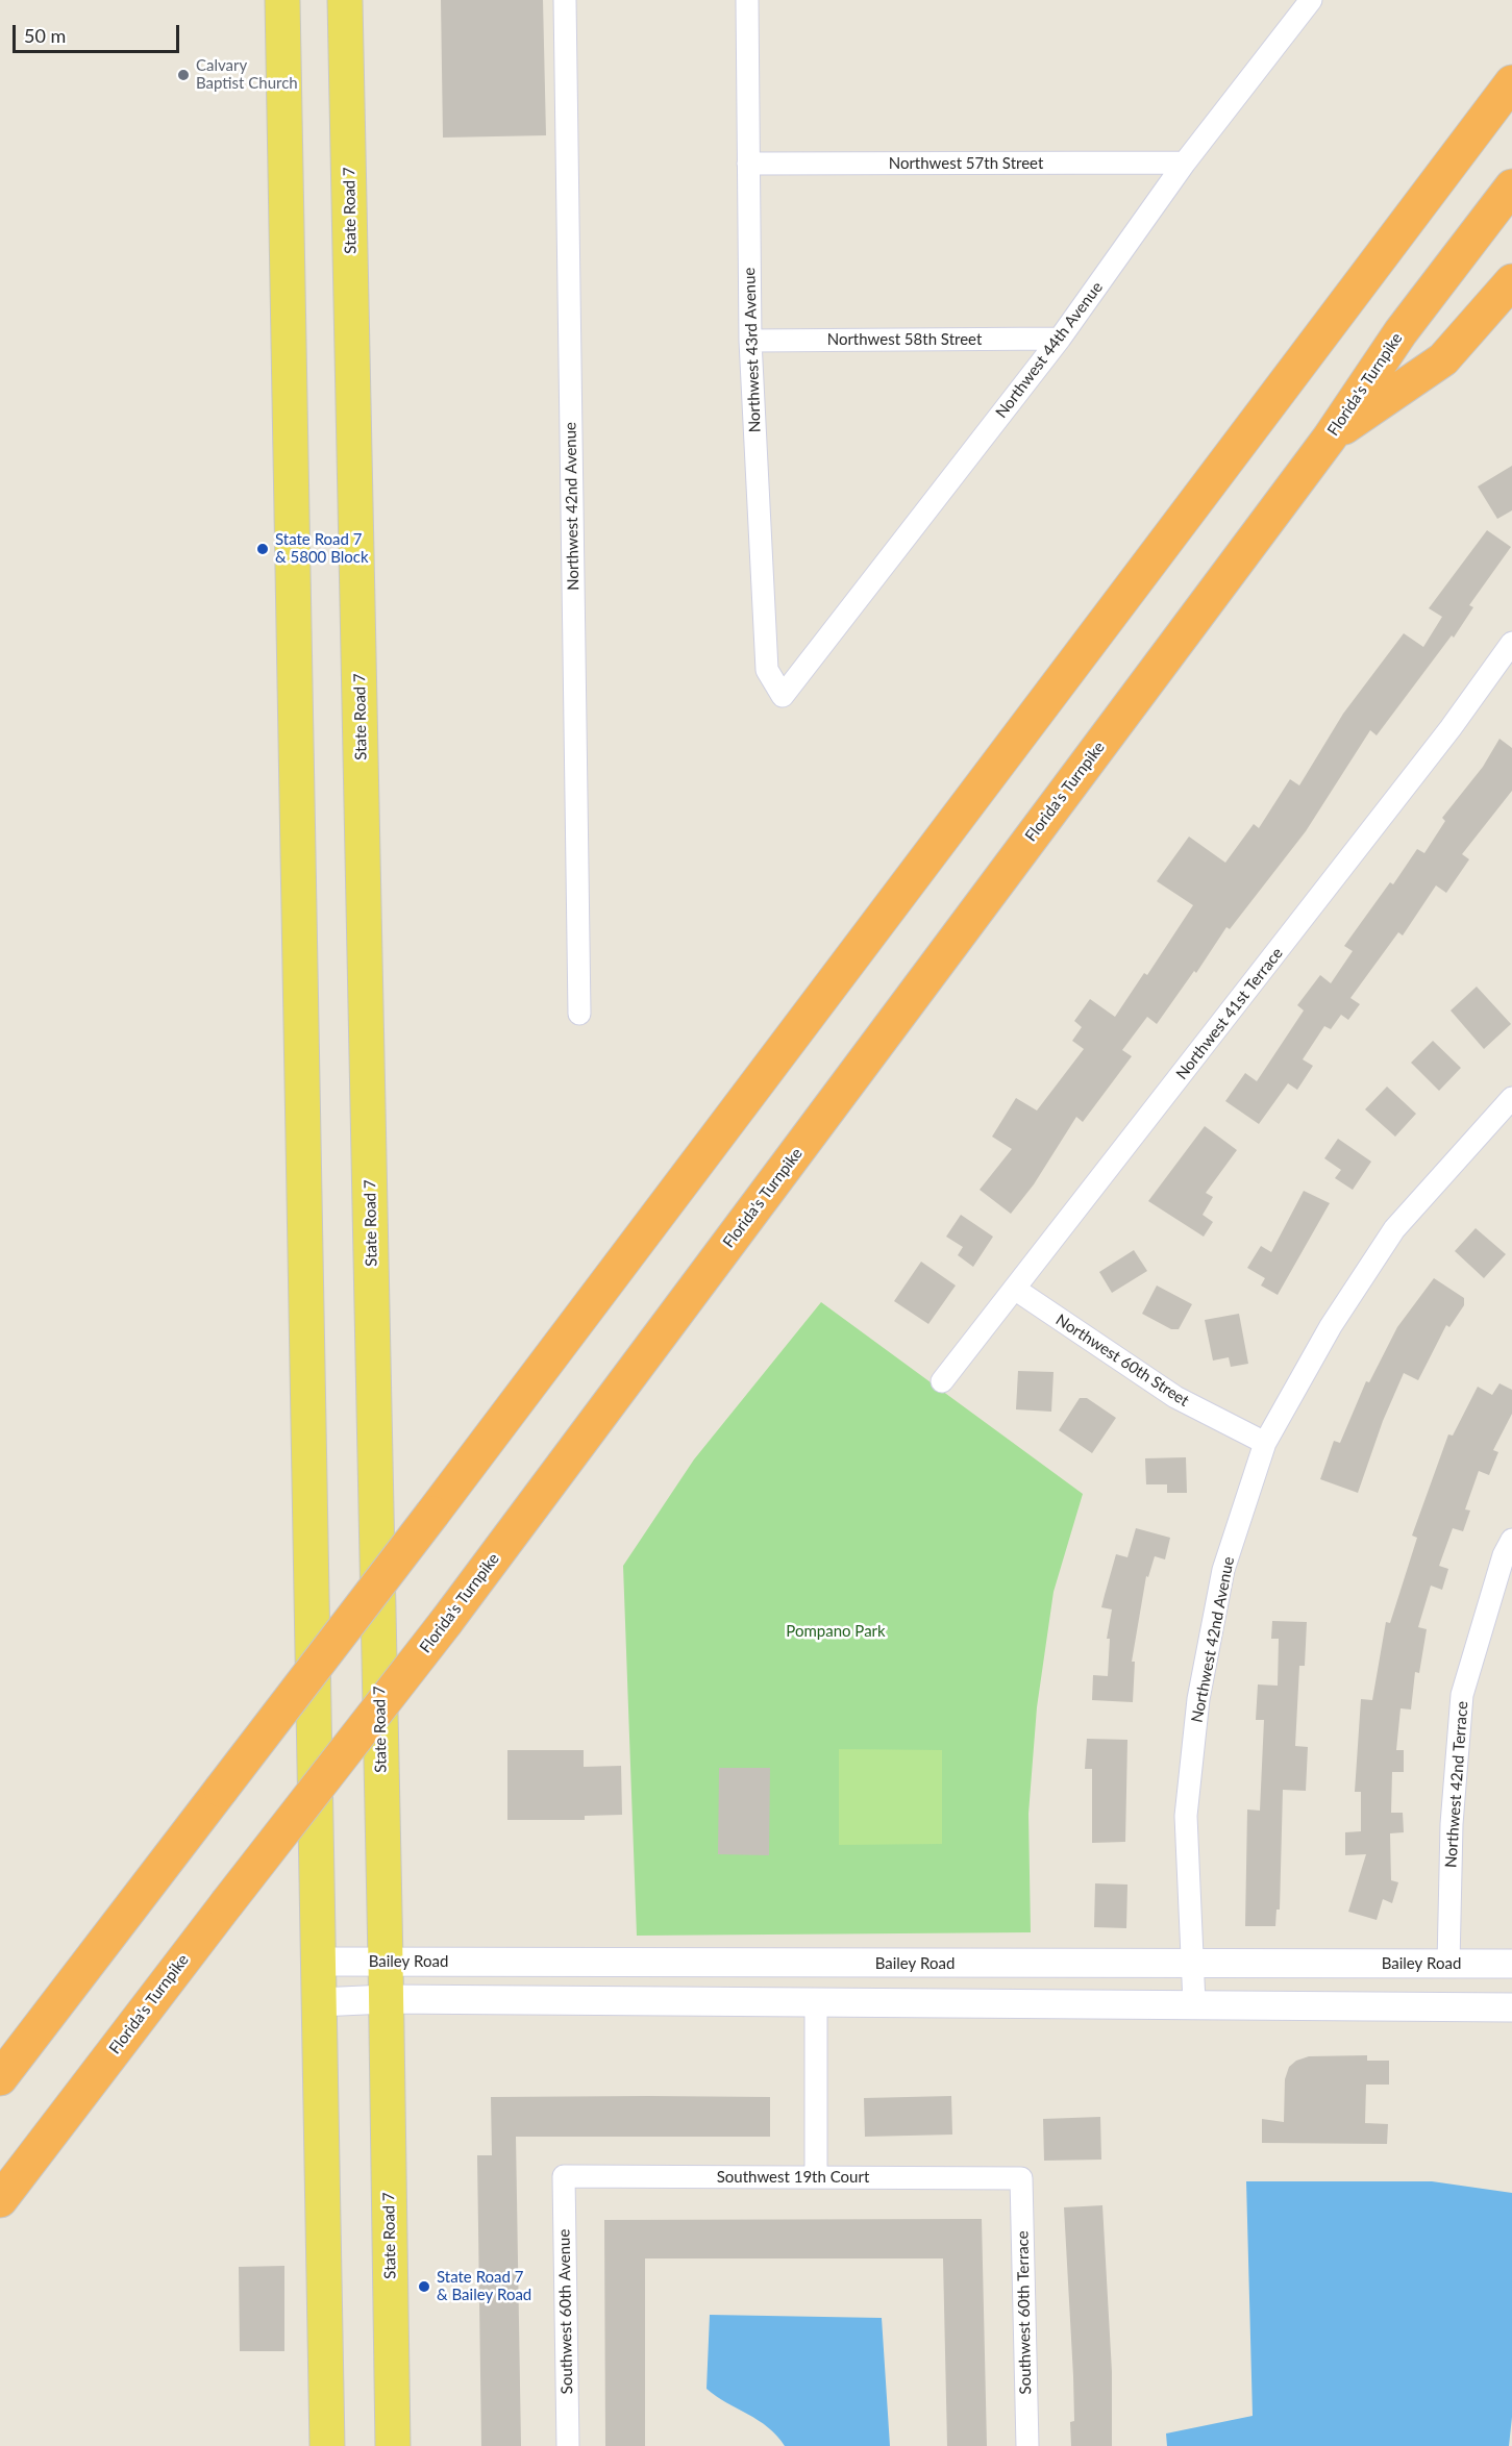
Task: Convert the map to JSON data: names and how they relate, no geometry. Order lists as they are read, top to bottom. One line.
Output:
{"streets":{"highway":["Florida's Turnpike"],"main road":["State Road 7"],"street":["Northwest 57th Street","Northwest 58th Street","Northwest 43rd Avenue","Northwest 44th Avenue","Northwest 42nd Avenue","Northwest 41st Terrace","Northwest 60th Street","Northwest 42nd Terrace","Bailey Road","Southwest 19th Court","Southwest 60th Avenue","Southwest 60th Terrace"]},"crossings":[["Northwest 57th Street","Northwest 43rd Avenue"],["Northwest 57th Street","Northwest 44th Avenue"],["State Road 7","Bailey Road"],["Northwest 58th Street","Northwest 43rd Avenue"],["Northwest 58th Street","Northwest 44th Avenue"],["Northwest 43rd Avenue","Northwest 44th Avenue"],["Northwest 42nd Avenue","Northwest 60th Street"],["Northwest 42nd Avenue","Bailey Road"],["Northwest 41st Terrace","Northwest 60th Street"],["Northwest 42nd Terrace","Bailey Road"],["Southwest 19th Court","Southwest 60th Avenue"],["Southwest 19th Court","Southwest 60th Terrace"]],"parks":["Pompano Park"],"places":["Calvary Baptist Church","State Road 7 & 5800 Block","State Road 7 & Bailey Road"],"scale_bar":"50 m"}
